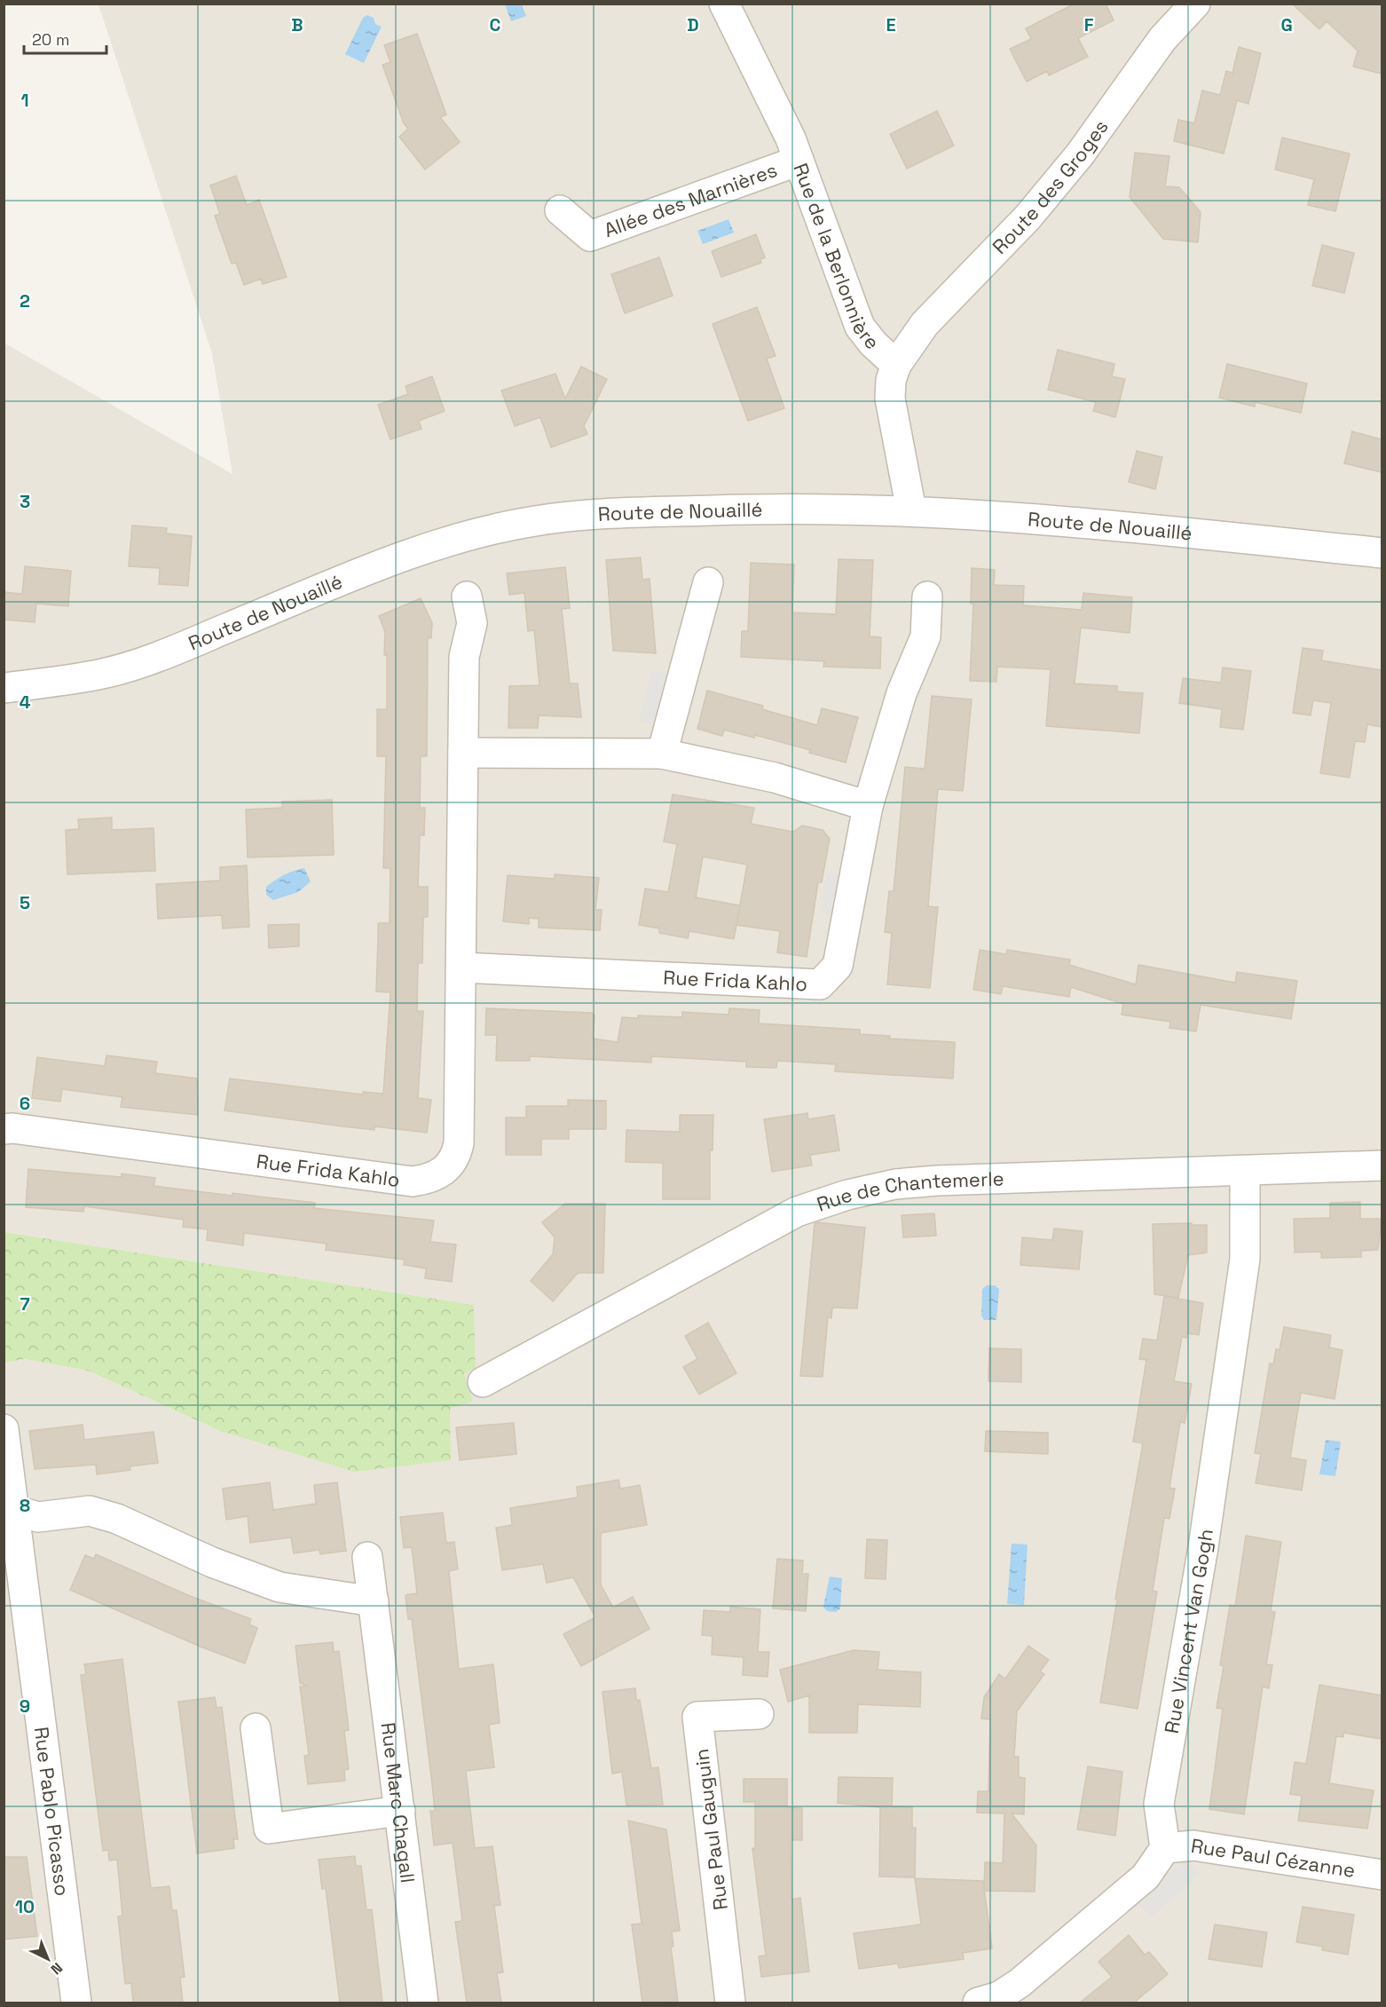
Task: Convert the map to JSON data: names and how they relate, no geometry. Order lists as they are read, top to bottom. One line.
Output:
{"streets":{"street":["Route des Groges","Allée des Marnières","Rue de la Berlonnière","Route de Nouaillé","Rue Frida Kahlo","Rue de Chantemerle","Rue Vincent Van Gogh","Rue Marc Chagall","Rue Pablo Picasso","Rue Paul Gauguin","Rue Paul Cézanne"]},"crossings":[["Route des Groges","Rue de la Berlonnière"],["Allée des Marnières","Rue de la Berlonnière"],["Rue de la Berlonnière","Route de Nouaillé"],["Rue de Chantemerle","Rue Vincent Van Gogh"],["Rue Vincent Van Gogh","Rue Paul Cézanne"]],"scale_bar":"20 m","north":"bottom right","grid":{"columns":["B","C","D","E","F","G"],"rows":["1","2","3","4","5","6","7","8","9","10"]}}
